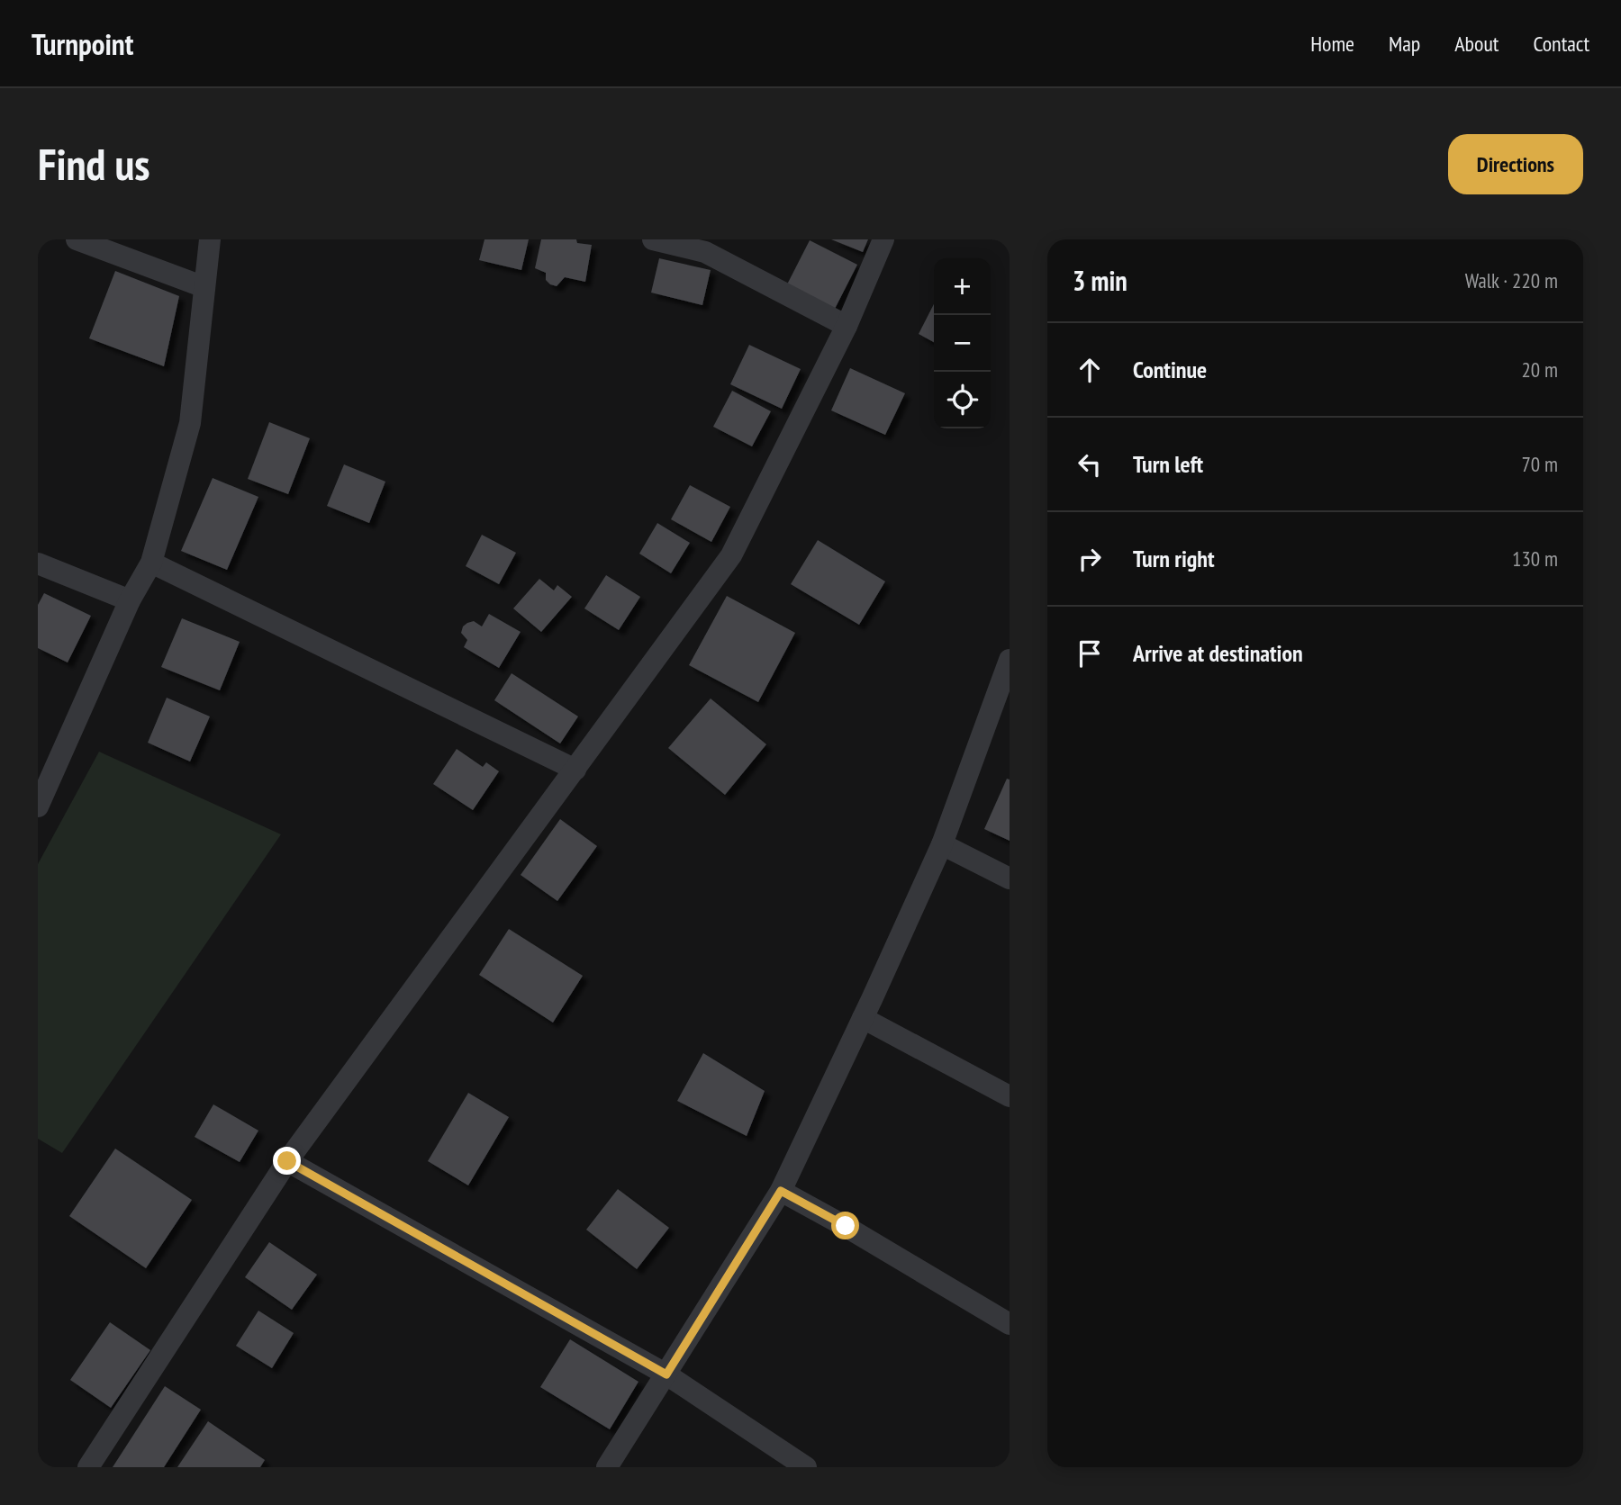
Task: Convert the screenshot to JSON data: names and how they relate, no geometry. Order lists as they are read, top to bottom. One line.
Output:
{"page":{"header":"Turnpoint","nav":["Home","Map","About","Contact"],"buttons":"Directions","title":"Find us","heading":["3 min","Walk · 220 m"],"map_buttons":["+","−"],"list":[["Continue","20 m"],["Turn left","70 m"],["Turn right","130 m"],"Arrive at destination"]}}
